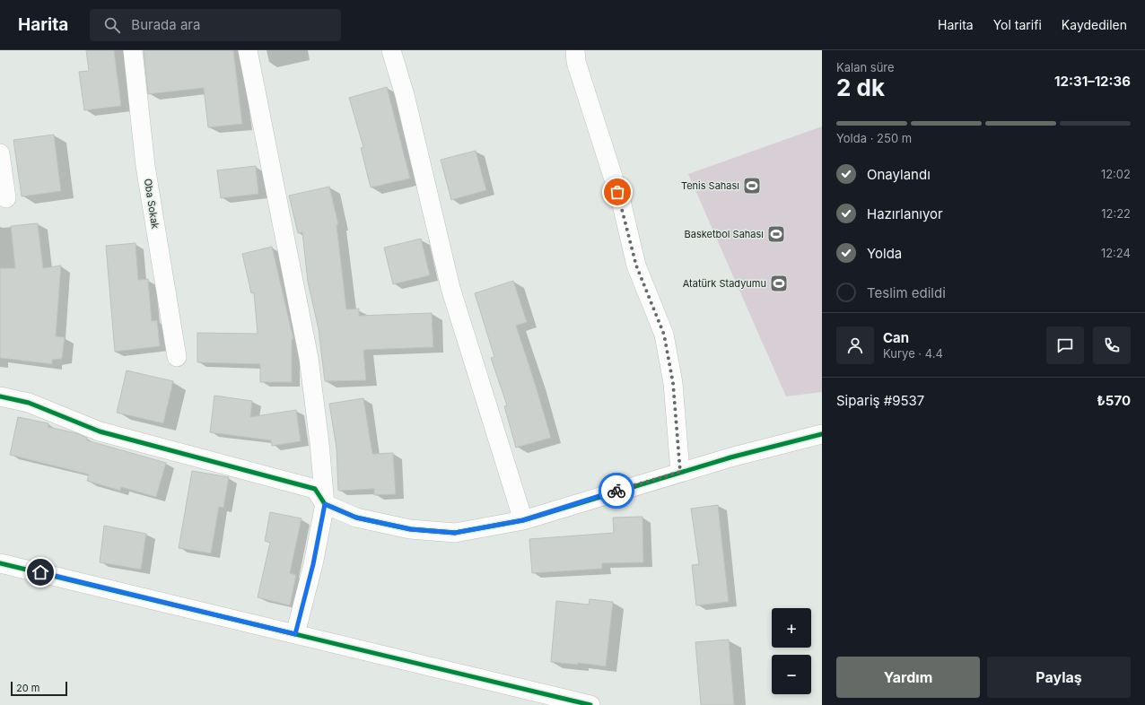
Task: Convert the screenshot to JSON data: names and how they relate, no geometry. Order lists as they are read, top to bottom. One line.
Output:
{"streets":{"street":["Oba Sokak"]},"places":{"sports":["Tenis Sahası","Basketbol Sahası","Atatürk Stadyumu"]},"scale_bar":"20 m","page":{"header":"Harita","search":"Burada ara","nav":["Harita","Yol tarifi","Kaydedilen"],"heading":["2 dk","Kalan süre","12:31–12:36"],"panel":["Can","Kurye · 4.4","Sipariş #9537","₺570"],"bar":"Yolda · 250 m","list":[["Onaylandı","12:02"],["Hazırlanıyor","12:22"],["Yolda","12:24"],"Teslim edildi"],"map_buttons":["+","−"],"buttons":["Yardım","Paylaş"],"scale":"20 m"}}
